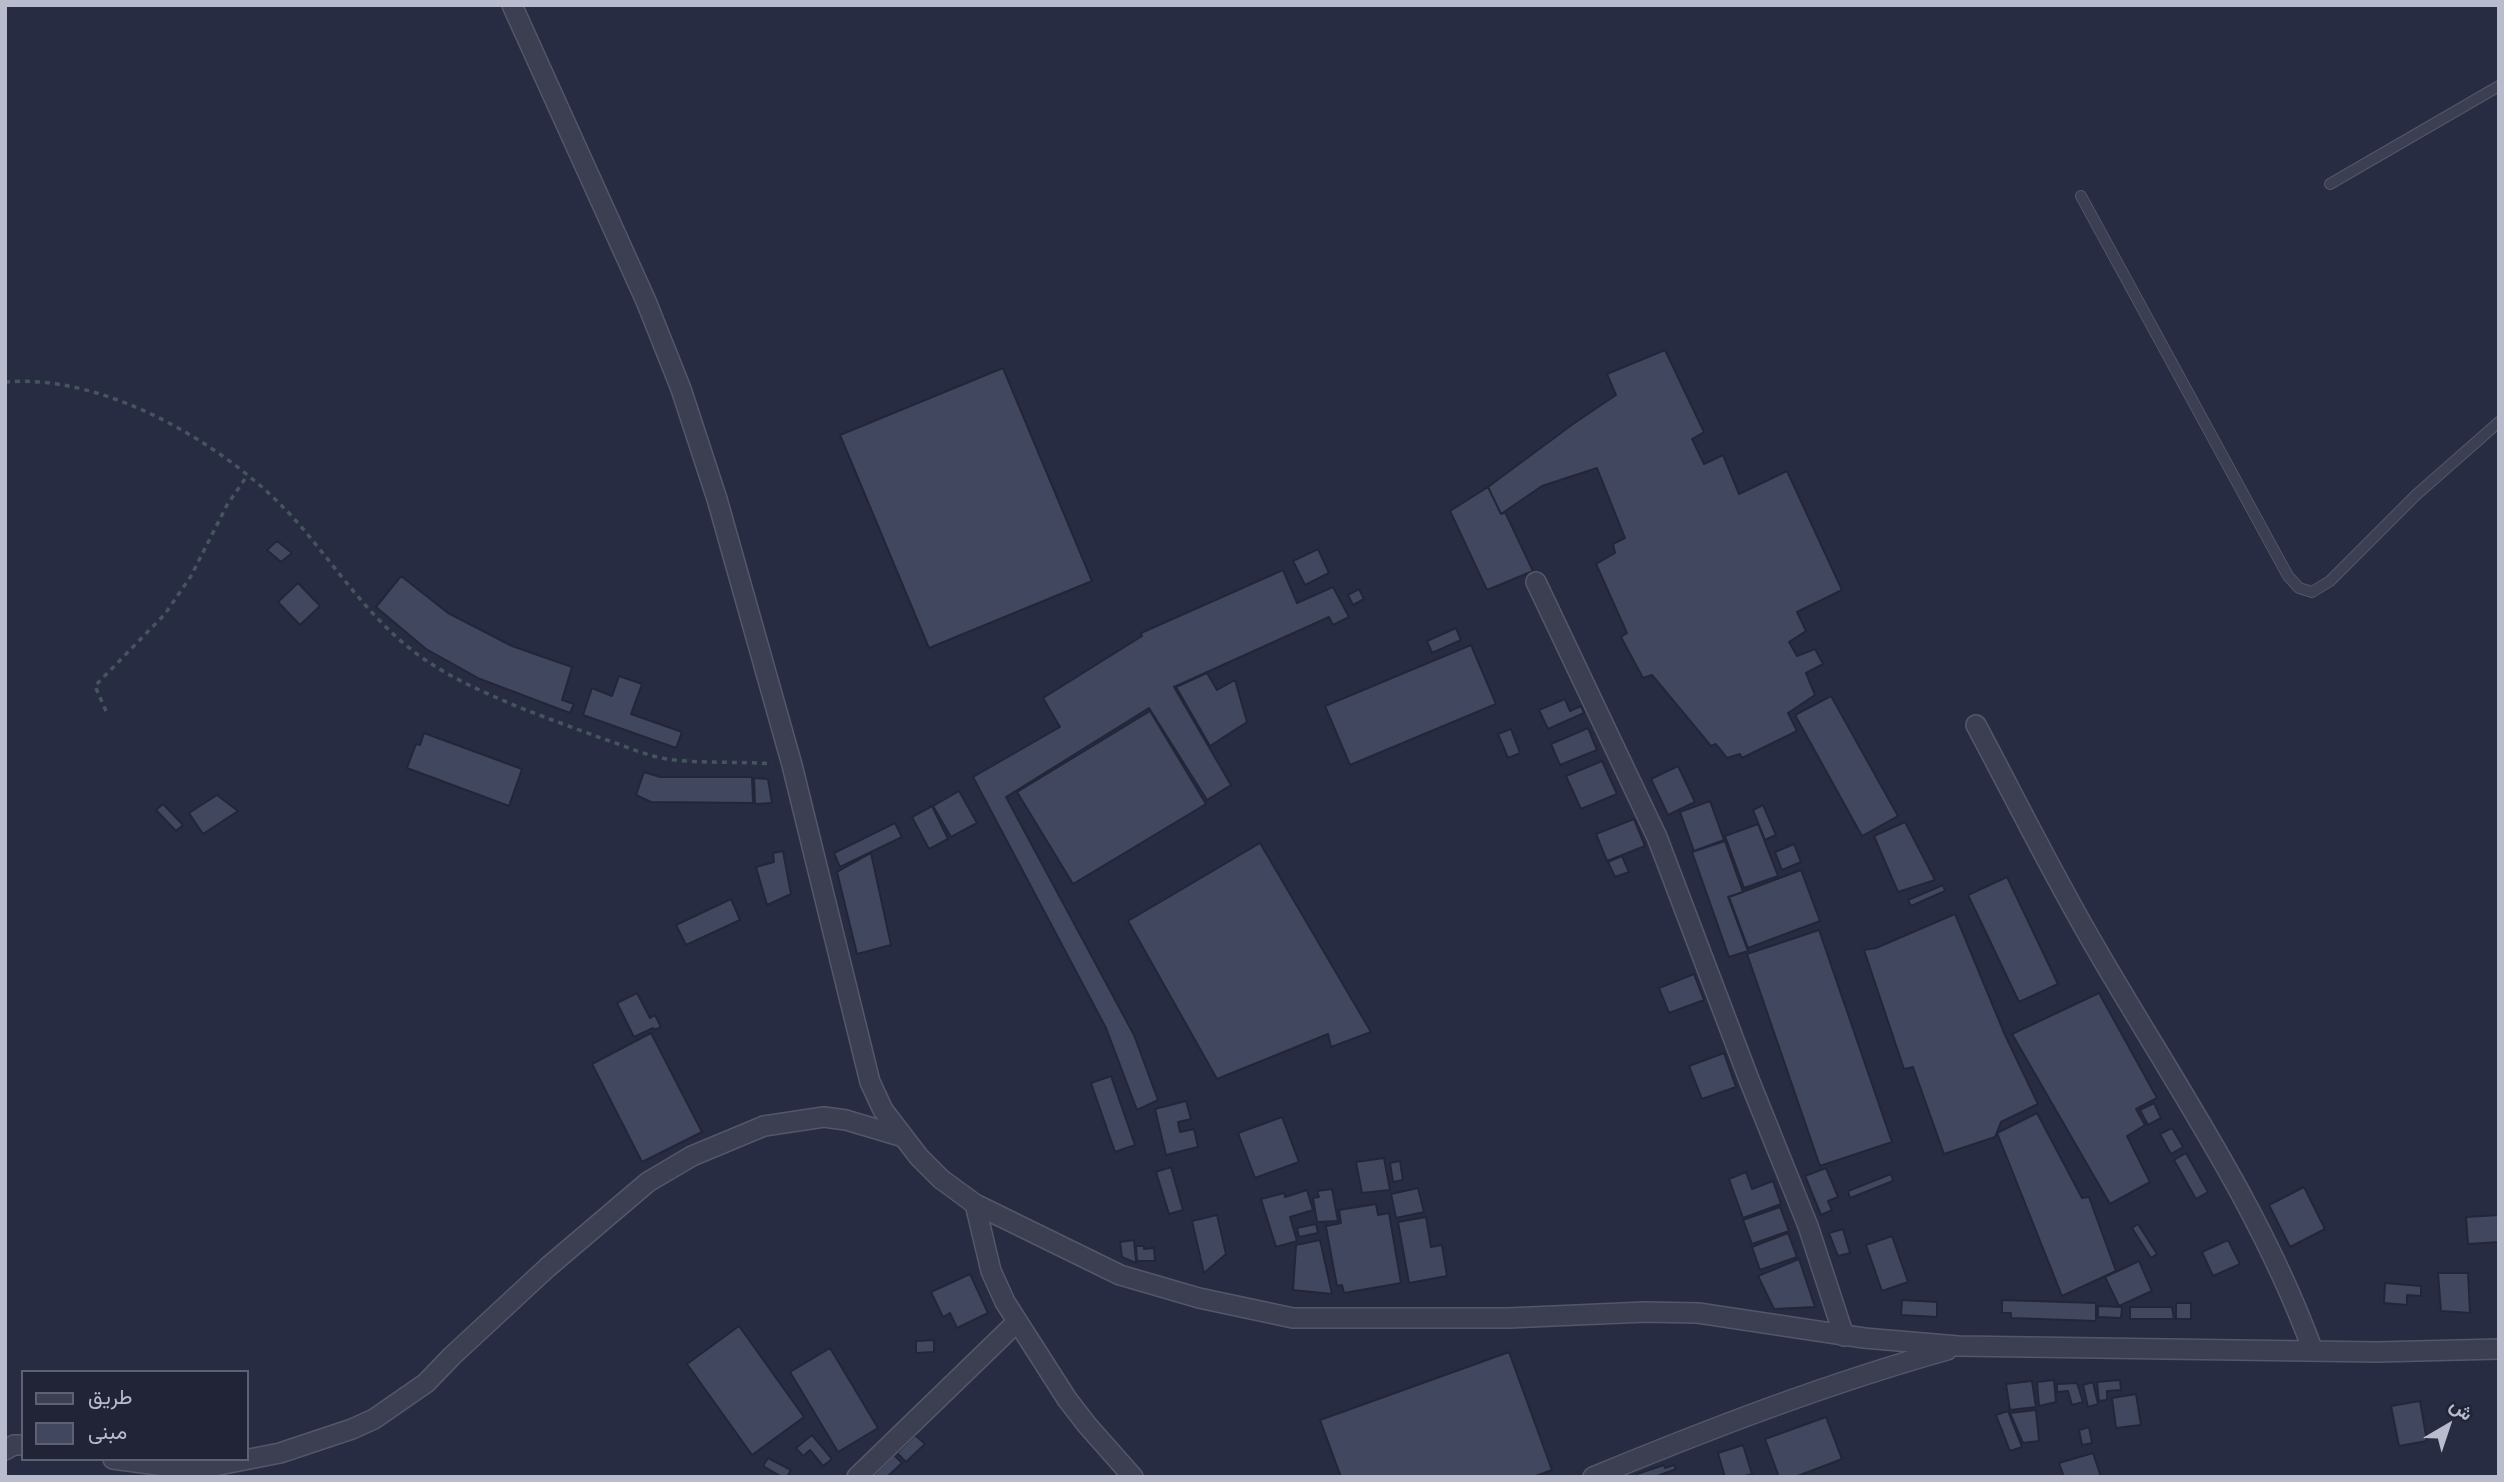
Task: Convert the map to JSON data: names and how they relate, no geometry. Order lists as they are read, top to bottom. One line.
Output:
{"legend":["طريق","مبنى"],"north":"top right"}
